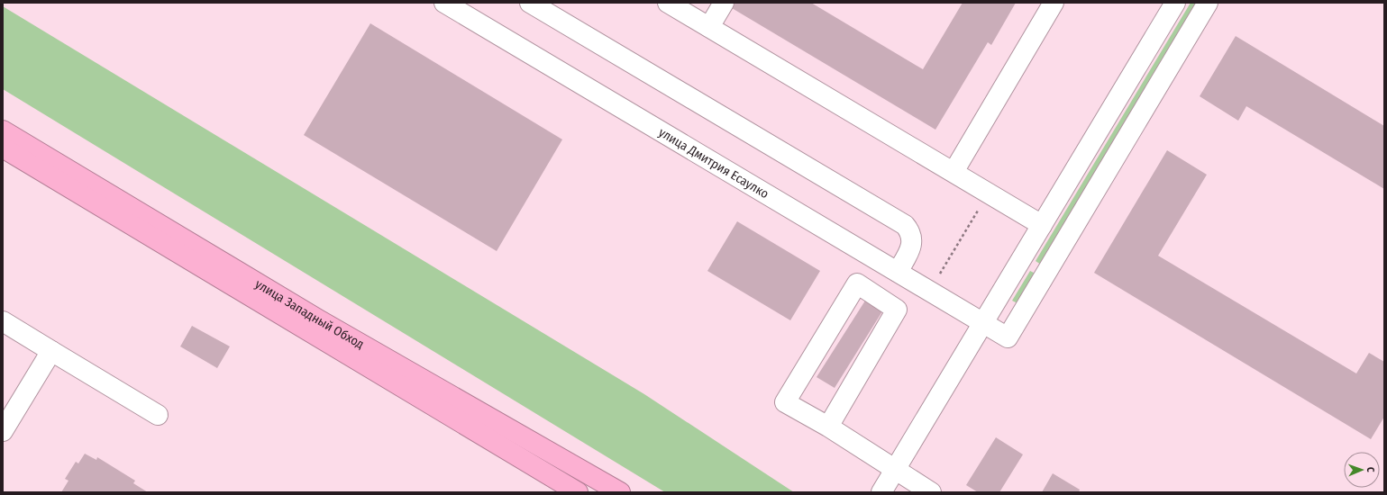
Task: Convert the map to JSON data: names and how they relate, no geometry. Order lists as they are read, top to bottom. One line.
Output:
{"streets":{"highway":["улица Западный Обход"],"street":["улица Дмитрия Есаулко"]},"north":"right"}
